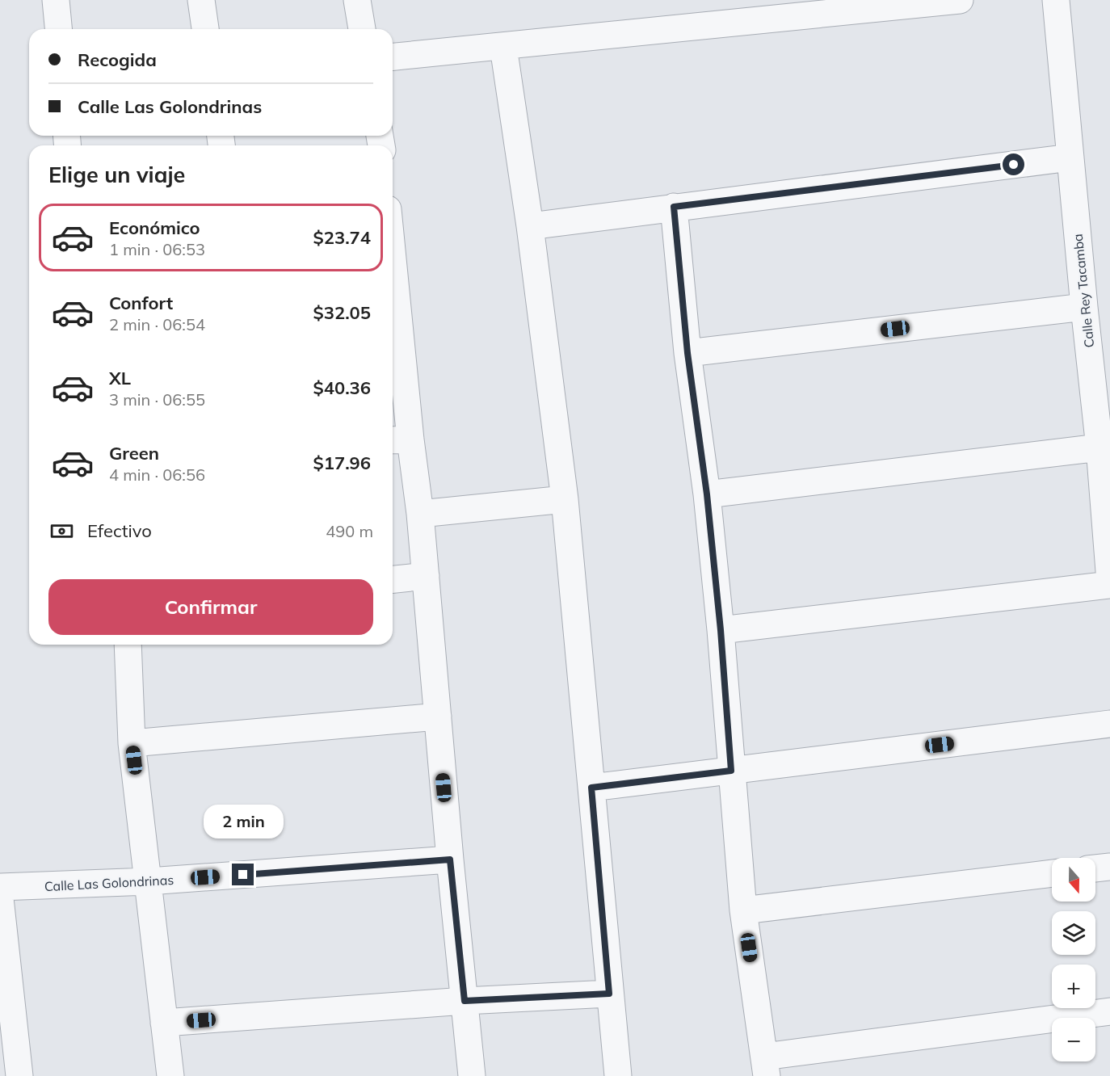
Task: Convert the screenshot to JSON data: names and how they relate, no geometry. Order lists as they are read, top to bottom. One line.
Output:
{"streets":{"street":["Calle Rey Tacamba","Calle Las Golondrinas"]},"north":"bottom","page":{"banner":["Recogida","Calle Las Golondrinas"],"heading":"Elige un viaje","list":[{"name":"Económico","note":"1 min · 06:53","value":"$23.74"},{"name":"Confort","note":"2 min · 06:54","value":"$32.05"},{"name":"XL","note":"3 min · 06:55","value":"$40.36"},{"name":"Green","note":"4 min · 06:56","value":"$17.96"}],"pay":["Efectivo","490 m"],"buttons":"Confirmar","bubble":"2 min","map_buttons":["+","−"]}}
